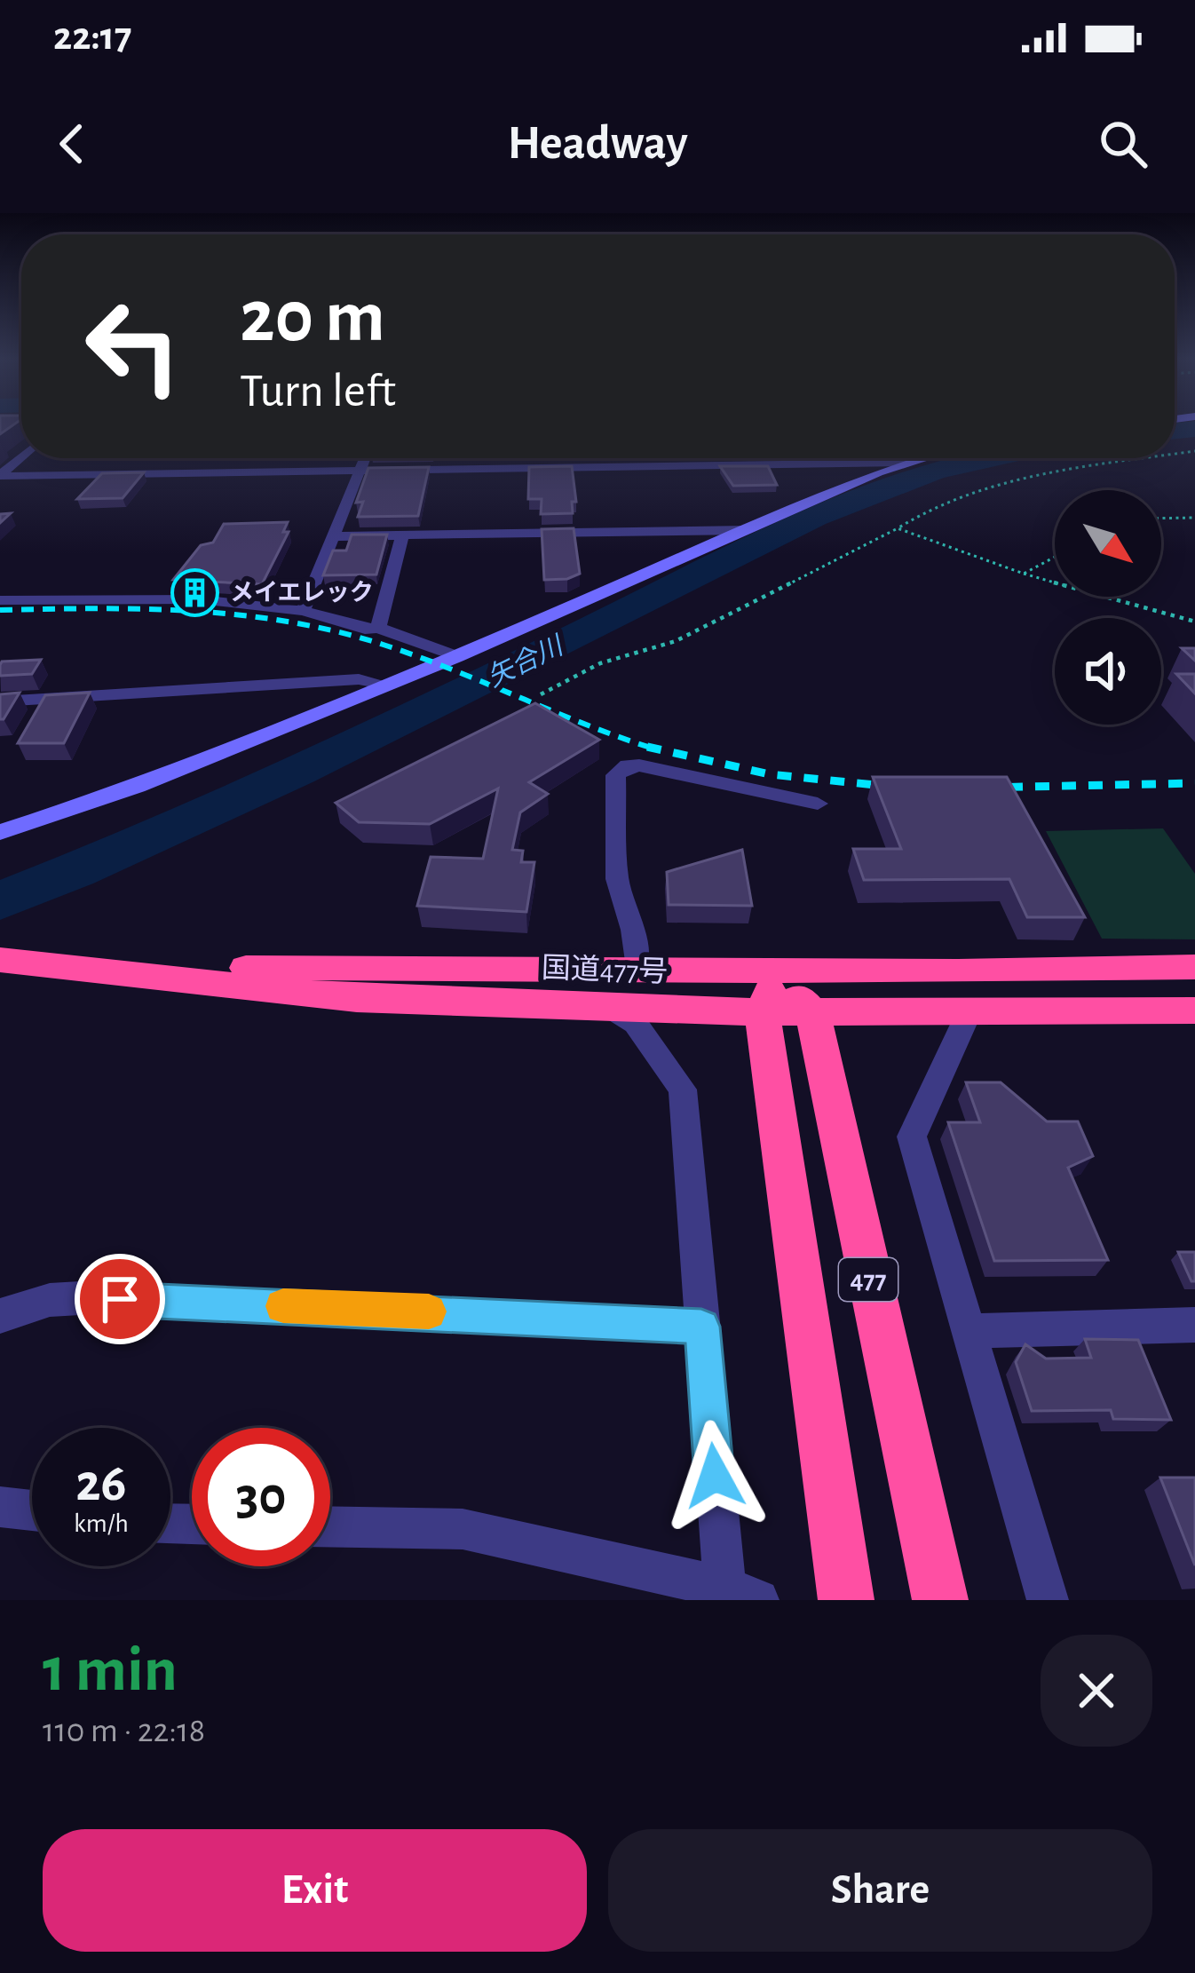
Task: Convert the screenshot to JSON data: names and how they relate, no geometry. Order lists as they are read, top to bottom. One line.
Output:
{"streets":{"highway":["国道477号","477"]},"crossings":[["国道477号","477"]],"water":["矢合川"],"places":{"building":["メイエレック"]},"north":"bottom right","page":{"status":"22:17","header":"Headway","turn":["20 m","Turn left"],"speed":"26 km/h","limit":"30","heading":["1 min","110 m · 22:18"],"buttons":["Exit","Share"]}}
